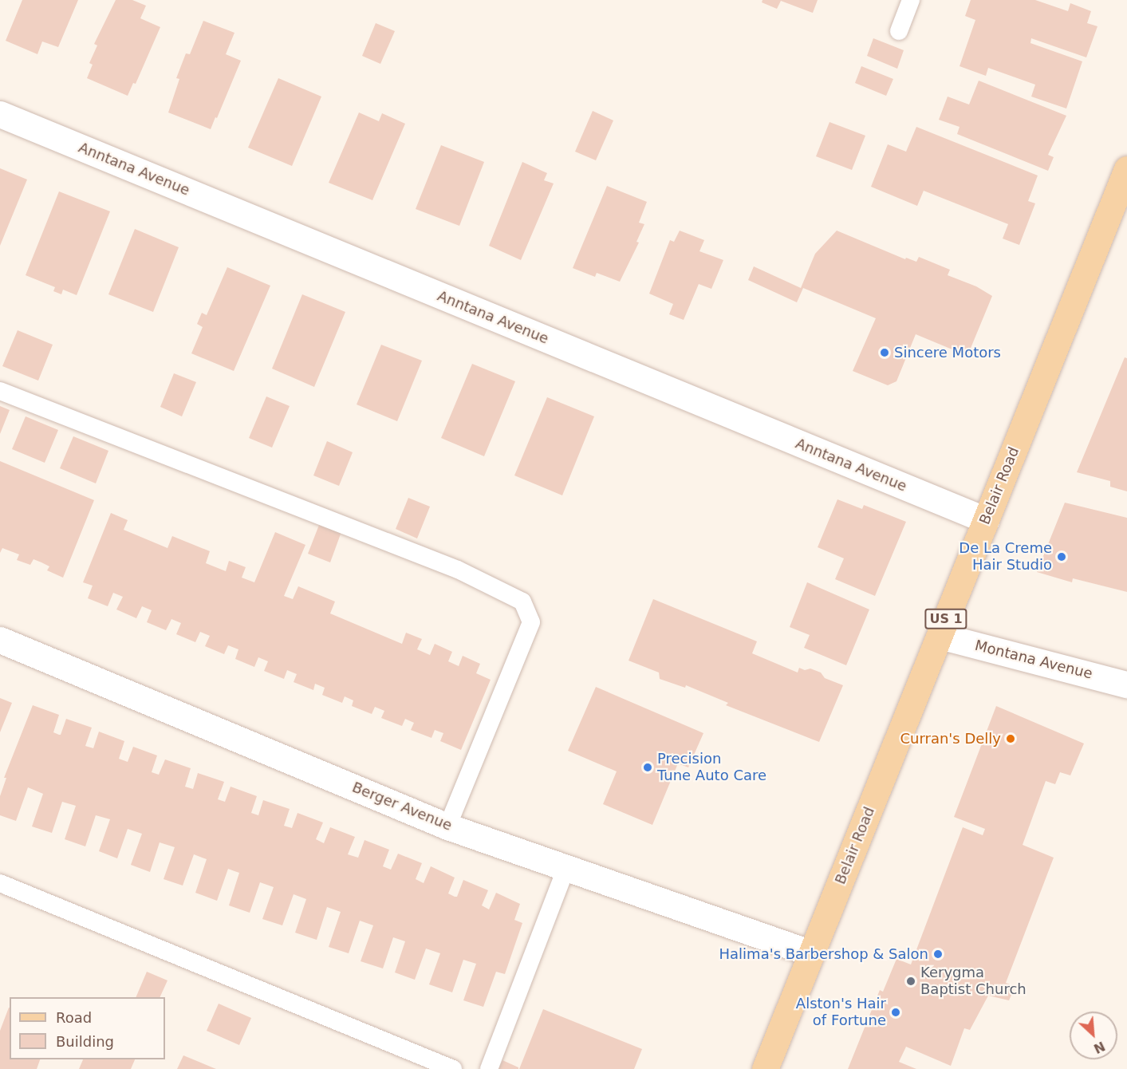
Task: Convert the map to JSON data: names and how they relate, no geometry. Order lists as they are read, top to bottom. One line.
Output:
{"streets":{"main road":["Belair Road","US 1"],"street":["Anntana Avenue","Montana Avenue","Berger Avenue"]},"crossings":[["Anntana Avenue","Belair Road"],["Belair Road","Montana Avenue"],["Belair Road","Berger Avenue"]],"places":["Sincere Motors","De La Creme Hair Studio","Curran's Delly","Precision Tune Auto Care","Halima's Barbershop & Salon","Kerygma Baptist Church","Alston's Hair of Fortune"],"legend":["Road","Building"],"north":"bottom right"}
